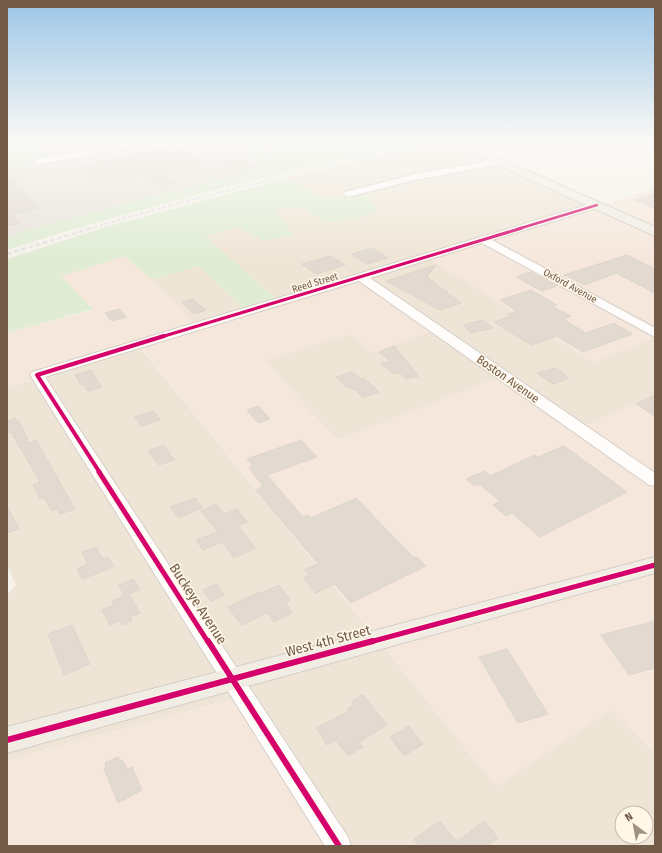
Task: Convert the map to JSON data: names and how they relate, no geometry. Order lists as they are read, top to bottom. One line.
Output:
{"streets":{"main road":["West 4th Street"],"street":["Reed Street","Oxford Avenue","Boston Avenue","Buckeye Avenue"]},"crossings":[["Reed Street","Oxford Avenue"],["Reed Street","Boston Avenue"],["Reed Street","Buckeye Avenue"],["Buckeye Avenue","West 4th Street"]],"north":"top left"}
